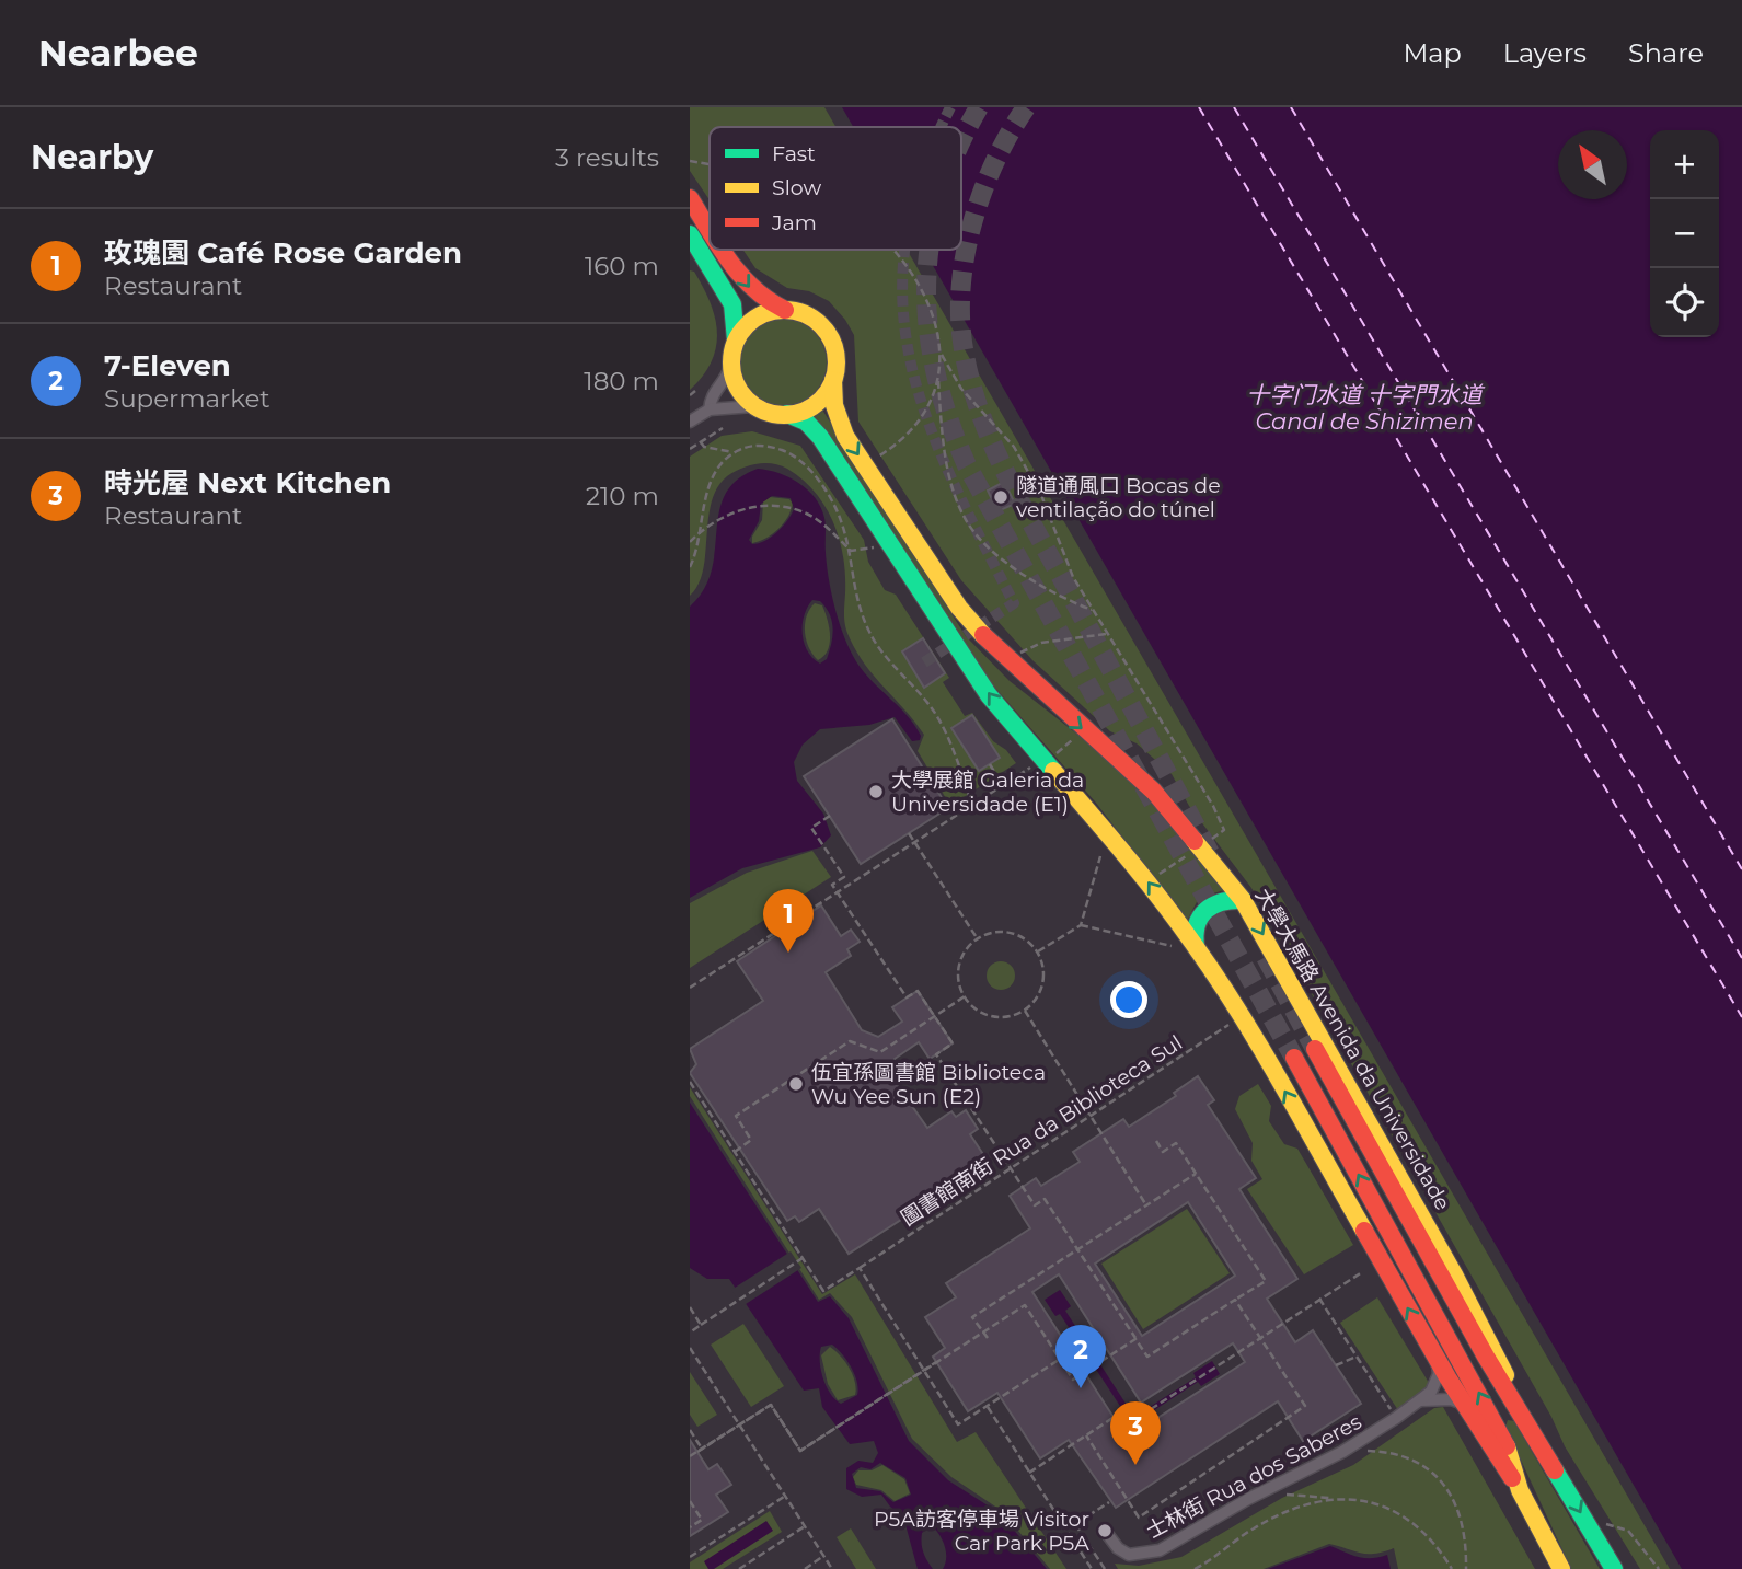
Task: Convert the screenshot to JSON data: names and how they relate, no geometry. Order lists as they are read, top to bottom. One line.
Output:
{"streets":{"main road":["大學大馬路 Avenida da Universidade"],"street":["士林街 Rua dos Saberes"],"path":["圖書館南街 Rua da Biblioteca Sul"]},"water":["十字门水道 十字門水道 Canal de Shizimen"],"places":["隧道通風口 Bocas de ventilação do túnel","大學展館 Galeria da Universidade (E1)","伍宜孫圖書館 Biblioteca Wu Yee Sun (E2)","P5A訪客停車場 Visitor Car Park P5A"],"legend":["Fast","Slow","Jam"],"north":"top left","page":{"header":"Nearbee","nav":["Map","Layers","Share"],"heading":["Nearby","3 results"],"map_buttons":["+","−"],"list":[{"mark":"1","name":"玫瑰園 Café Rose Garden","note":"Restaurant","value":"160 m"},{"mark":"2","name":"7-Eleven","note":"Supermarket","value":"180 m"},{"mark":"3","name":"時光屋 Next Kitchen","note":"Restaurant","value":"210 m"}],"pins":["1","2","3"]}}
